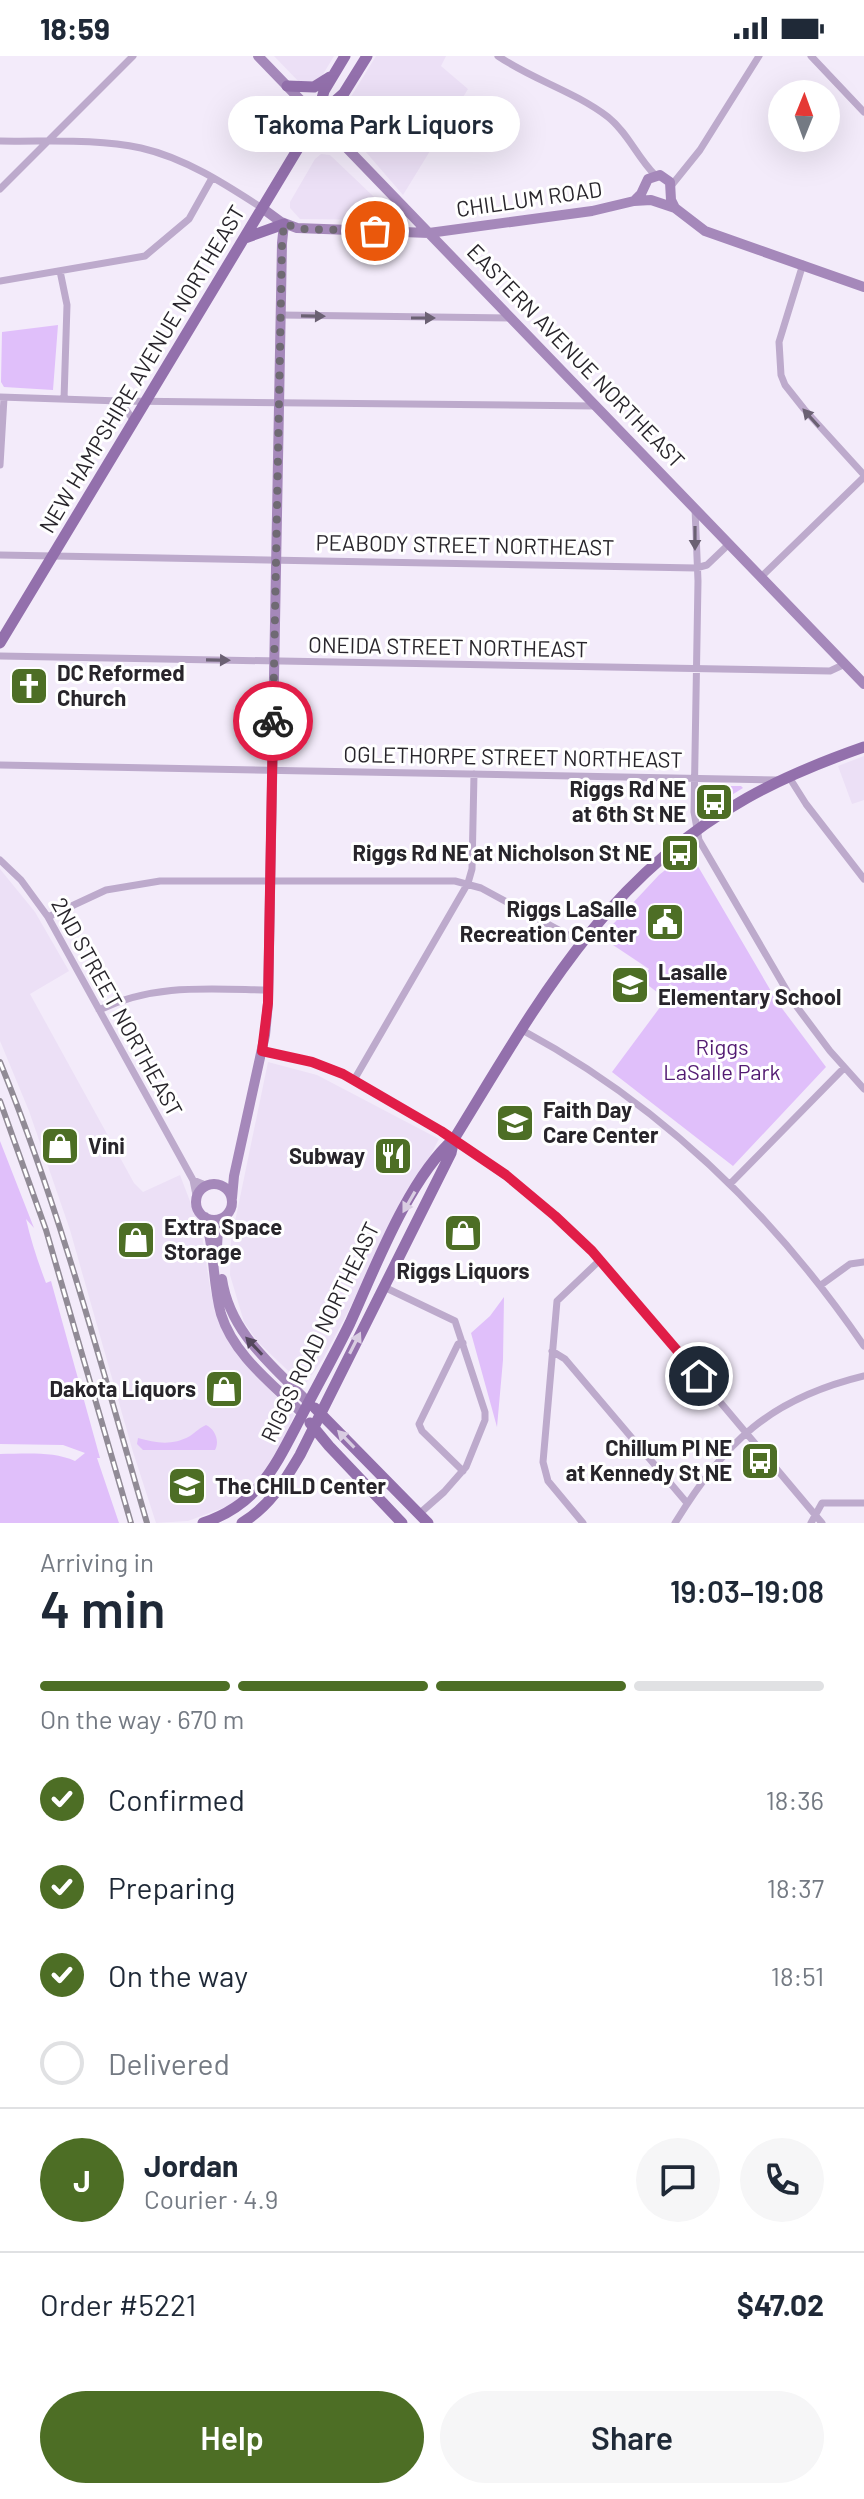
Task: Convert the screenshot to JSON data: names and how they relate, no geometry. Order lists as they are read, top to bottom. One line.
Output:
{"streets":{"main road":["NEW HAMPSHIRE AVENUE NORTHEAST","RIGGS ROAD NORTHEAST"],"street":["CHILLUM ROAD","EASTERN AVENUE NORTHEAST","PEABODY STREET NORTHEAST","ONEIDA STREET NORTHEAST","OGLETHORPE STREET NORTHEAST","2ND STREET NORTHEAST"]},"crossings":[["CHILLUM ROAD","EASTERN AVENUE NORTHEAST"],["EASTERN AVENUE NORTHEAST","NEW HAMPSHIRE AVENUE NORTHEAST"],["EASTERN AVENUE NORTHEAST","ONEIDA STREET NORTHEAST"],["NEW HAMPSHIRE AVENUE NORTHEAST","PEABODY STREET NORTHEAST"],["OGLETHORPE STREET NORTHEAST","RIGGS ROAD NORTHEAST"]],"parks":["Riggs LaSalle Park"],"places":{"other":["Takoma Park Liquors"],"church":["DC Reformed Church"],"bus stop":["Riggs Rd NE at 6th St NE","Riggs Rd NE at Nicholson St NE","Chillum Pl NE at Kennedy St NE"],"public building":["Riggs LaSalle Recreation Center"],"school or university":["Lasalle Elementary School","Faith Day Care Center","The CHILD Center"],"shop":["Vini","Riggs Liquors","Extra Space Storage","Dakota Liquors"],"restaurant":["Subway"]},"north":"top","page":{"status":"18:59","bubble":"Takoma Park Liquors","heading":["4 min","Arriving in","19:03–19:08"],"panel":["Jordan","Courier · 4.9","Order #5221","$47.02"],"bar":"On the way · 670 m","list":[["Confirmed","18:36"],["Preparing","18:37"],["On the way","18:51"],"Delivered"],"round":"J","buttons":["Help","Share"]}}
